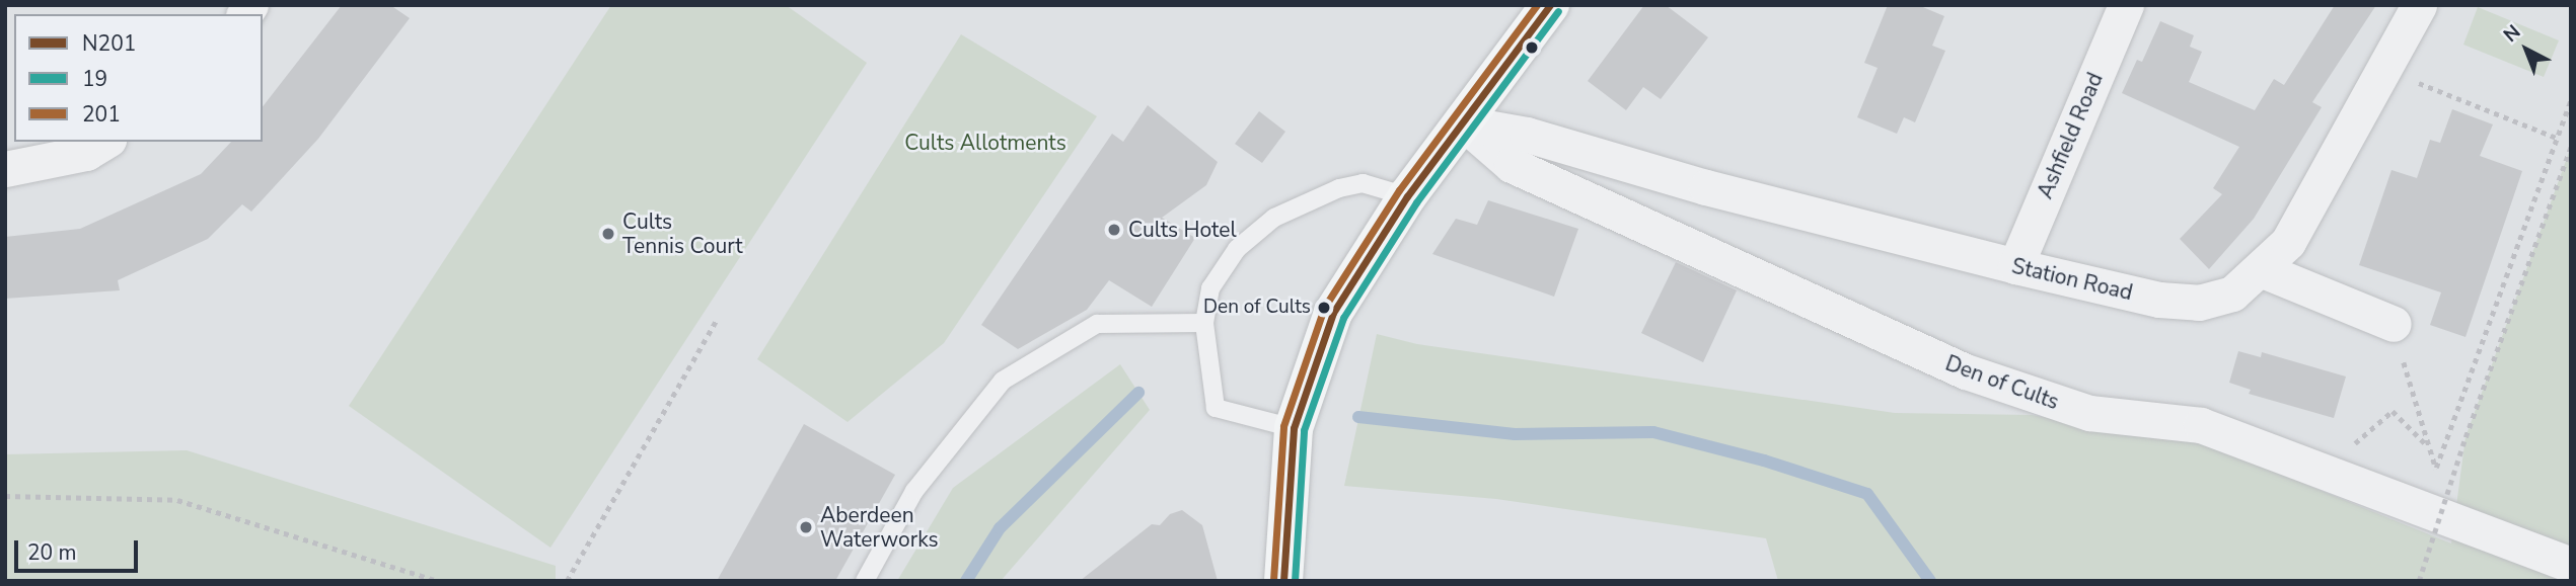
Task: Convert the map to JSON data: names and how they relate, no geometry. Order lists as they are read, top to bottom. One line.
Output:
{"streets":{"street":["Ashfield Road","Station Road","Den of Cults"]},"crossings":[["Ashfield Road","Station Road"],["Station Road","Den of Cults"]],"parks":["Cults Allotments"],"places":["Cults Hotel","Cults Tennis Court","Den of Cults","Aberdeen Waterworks"],"lines":["transit line N201","transit line 201","transit line 19"],"legend":["N201","19","201"],"scale_bar":"20 m","north":"top left"}
